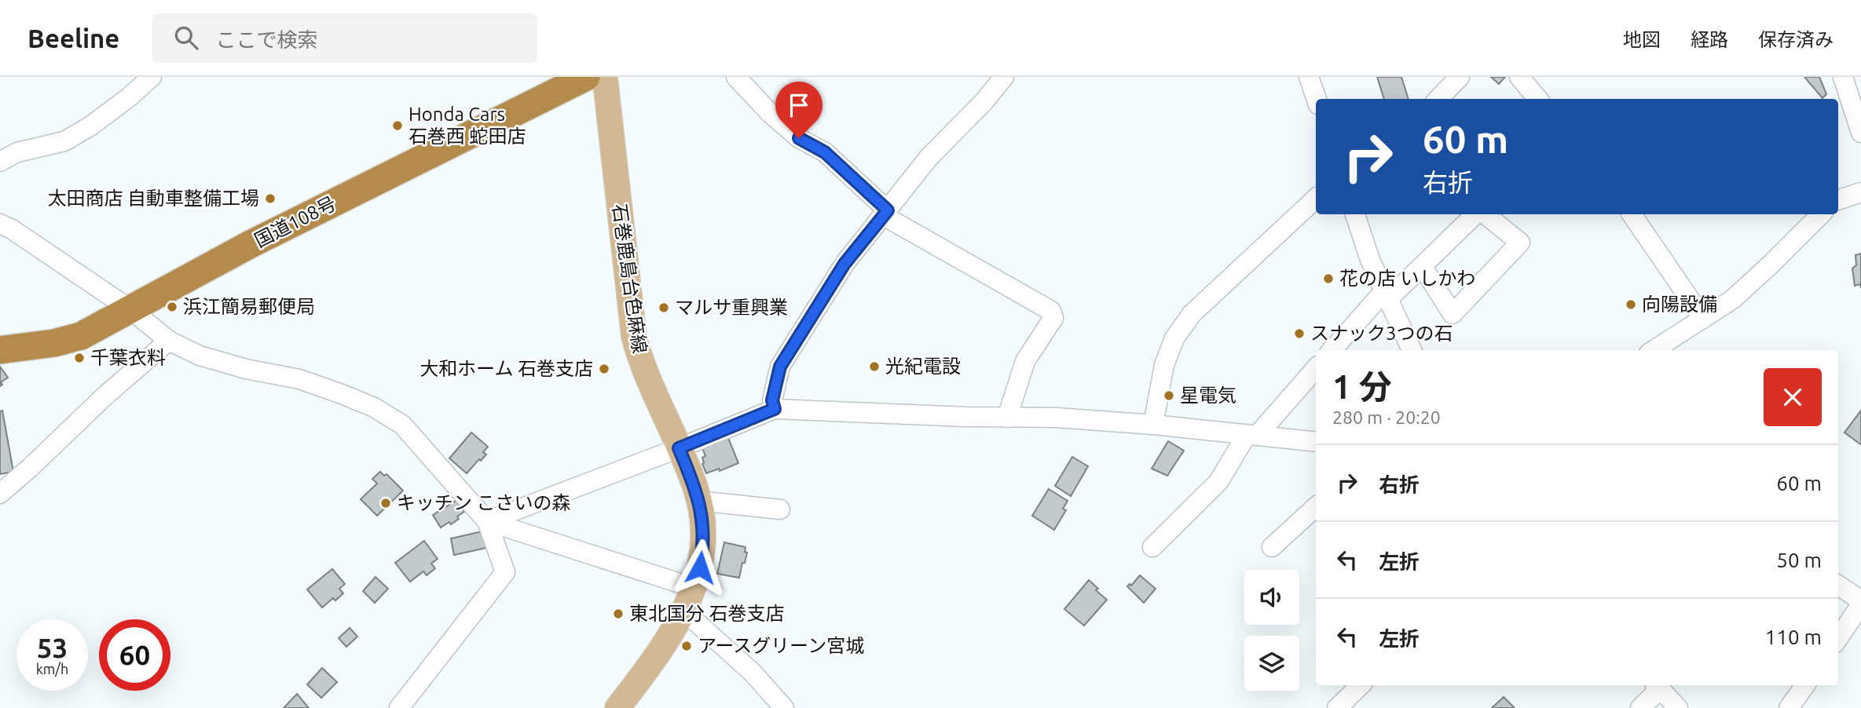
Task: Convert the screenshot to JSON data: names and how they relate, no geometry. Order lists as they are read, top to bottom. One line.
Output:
{"streets":{"highway":["国道108号"],"main road":["石巻鹿島台色麻線"]},"places":["Honda Cars 石巻西 蛇田店","太田商店 自動車整備工場","花の店 いしかわ","向陽設備","浜江簡易郵便局","マルサ重興業","スナック3つの石","千葉衣料","光紀電設","大和ホーム 石巻支店","星電気","キッチン こさいの森","東北国分 石巻支店","アースグリーン宮城"],"page":{"header":"Beeline","search":"ここで検索","nav":["地図","経路","保存済み"],"turn":["60 m","右折"],"heading":["1 分","280 m · 20:20"],"list":[{"name":"右折","value":"60 m"},{"name":"左折","value":"50 m"},{"name":"左折","value":"110 m"}],"speed":"53 km/h","limit":"60"}}
